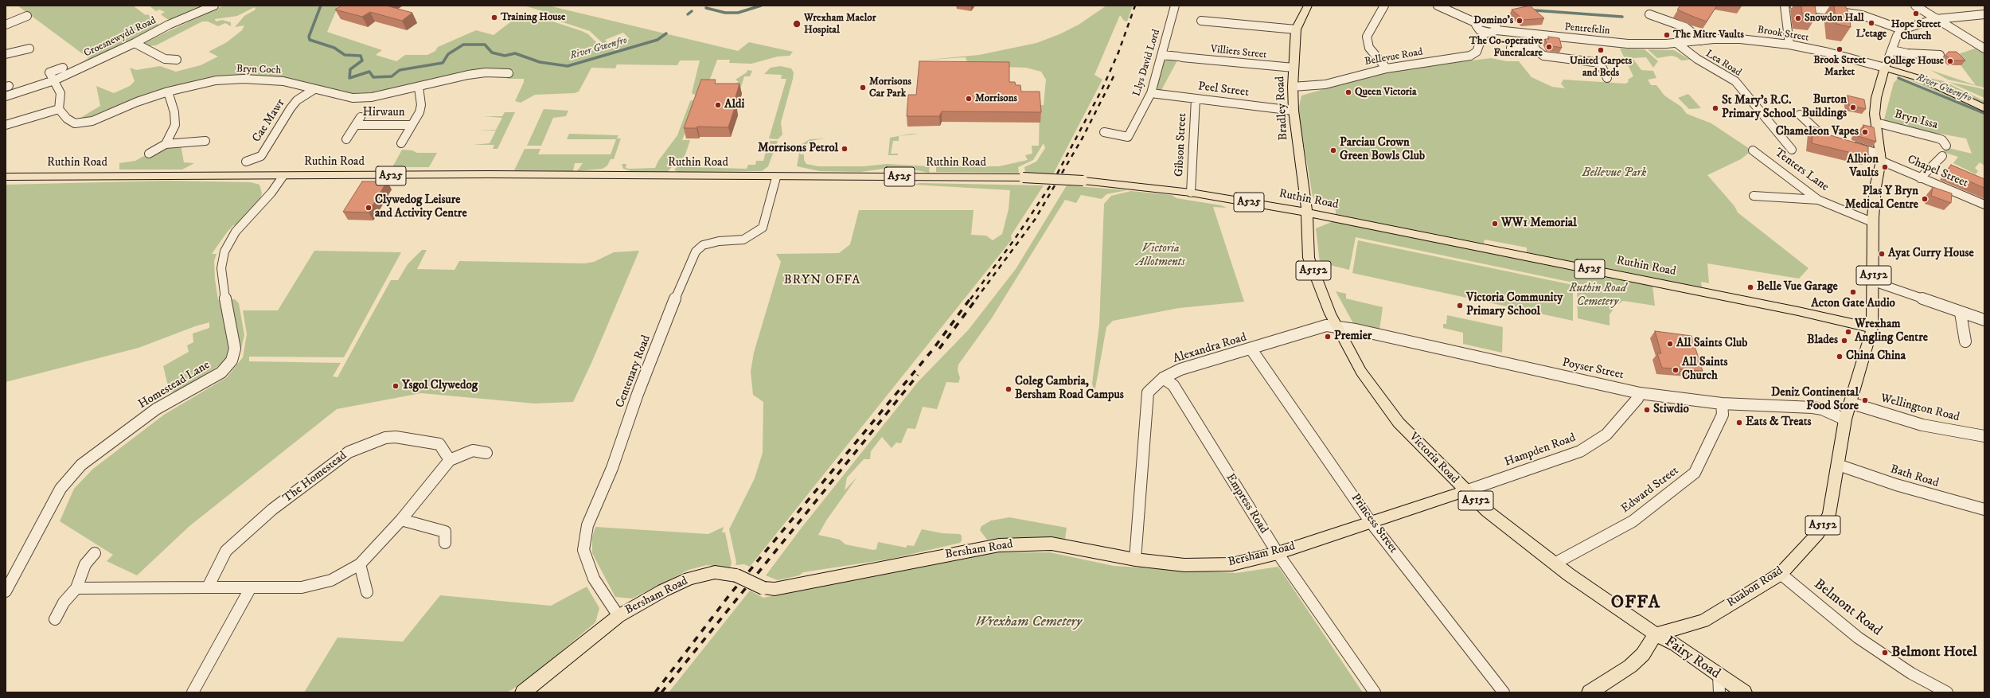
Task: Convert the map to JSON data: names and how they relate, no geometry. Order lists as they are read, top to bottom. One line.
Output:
{"streets":{"main road":["Bradley Road","Ruthin Road","A525","A5152","Victoria Road","Bersham Road","Ruabon Road","Fairy Road"],"street":["Pentrefelin","Brook Street","Croesnewydd Road","Villiers Street","Bellevue Road","Llys David Lord","Lea Road","Bryn Coch","Peel Street","Hirwaun","Bryn Issa","Cae Mawr","Gibson Street","Tenters Lane","Chapel Street","Alexandra Road","Poyser Street","Centenary Road","Homestead Lane","Wellington Road","Hampden Road","Bath Road","The Homestead","Edward Street","Empress Road","Princess Street","Belmont Road"]},"crossings":[["Pentrefelin","Brook Street"],["Pentrefelin","Lea Road"],["Brook Street","Lea Road"],["Brook Street","A5152"],["Villiers Street","Llys David Lord"],["Villiers Street","Bradley Road"],["Bellevue Road","Bradley Road"],["Llys David Lord","Peel Street"],["Bryn Coch","Hirwaun"],["Bryn Coch","Cae Mawr"],["Peel Street","Bradley Road"],["Peel Street","Gibson Street"],["Bradley Road","Ruthin Road"],["Bradley Road","Victoria Road"],["Bryn Issa","A5152"],["Gibson Street","Ruthin Road"],["Ruthin Road","A5152"],["Ruthin Road","Centenary Road"],["Ruthin Road","Homestead Lane"],["Ruthin Road","Victoria Road"],["Ruthin Road","Ruabon Road"],["Tenters Lane","A5152"],["Chapel Street","A5152"],["A5152","Ruabon Road"],["Alexandra Road","Poyser Street"],["Alexandra Road","Victoria Road"],["Alexandra Road","Empress Road"],["Alexandra Road","Princess Street"],["Alexandra Road","Bersham Road"],["Poyser Street","Hampden Road"],["Poyser Street","Victoria Road"],["Poyser Street","Edward Street"],["Poyser Street","Ruabon Road"],["Centenary Road","Bersham Road"],["Wellington Road","Ruabon Road"],["Hampden Road","Victoria Road"],["Hampden Road","Bersham Road"],["Victoria Road","Edward Street"],["Victoria Road","Bersham Road"],["Victoria Road","Ruabon Road"],["Victoria Road","Fairy Road"],["Bath Road","Ruabon Road"],["Empress Road","Bersham Road"],["Princess Street","Bersham Road"],["Ruabon Road","Belmont Road"],["Ruabon Road","Fairy Road"]],"districts":["BRYN OFFA","OFFA"],"water":["River Gwenfro"],"parks":["Bellevue Park","Victoria Allotments","Ruthin Road Cemetery","Wrexham Cemetery"],"places":["Hope Street Church","Training House","Snowdon Hall","Domino's","L'etage","Wrexham Maelor Hospital","The Mitre Vaults","The Co-operative Funeralcare","Brook Street Market","United Carpets and Beds","College House","Morrisons Car Park","Queen Victoria","Morrisons","Aldi","Burton Buildings","St Mary's R.C. Primary School","Chameleon Vapes","Morrisons Petrol","Parciau Crown Green Bowls Club","Albion Vaults","Plas Y Bryn Medical Centre","Clywedog Leisure and Activity Centre","WW1 Memorial","Ayat Curry House","Belle Vue Garage","Acton Gate Audio","Victoria Community Primary School","Wrexham Angling Centre","Premier","Blades","All Saints Club","China China","All Saints Church","Ysgol Clywedog","Coleg Cambria, Bersham Road Campus","Deniz Continental Food Store","Stiwdio","Eats & Treats","Belmont Hotel"]}
